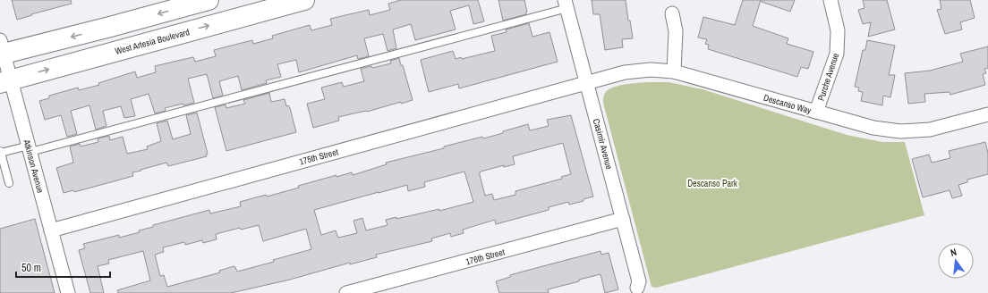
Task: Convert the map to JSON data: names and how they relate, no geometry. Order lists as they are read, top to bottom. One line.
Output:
{"streets":{"main road":["West Artesia Boulevard"],"street":["Purche Avenue","Descanso Way","Casimir Avenue","175th Street","Atkinson Avenue","176th Street"]},"crossings":[["West Artesia Boulevard","Atkinson Avenue"],["Purche Avenue","Descanso Way"],["Descanso Way","Casimir Avenue"],["Descanso Way","175th Street"],["Casimir Avenue","175th Street"],["Casimir Avenue","176th Street"],["175th Street","Atkinson Avenue"]],"parks":["Descanso Park"],"scale_bar":"50 m","north":"top"}
